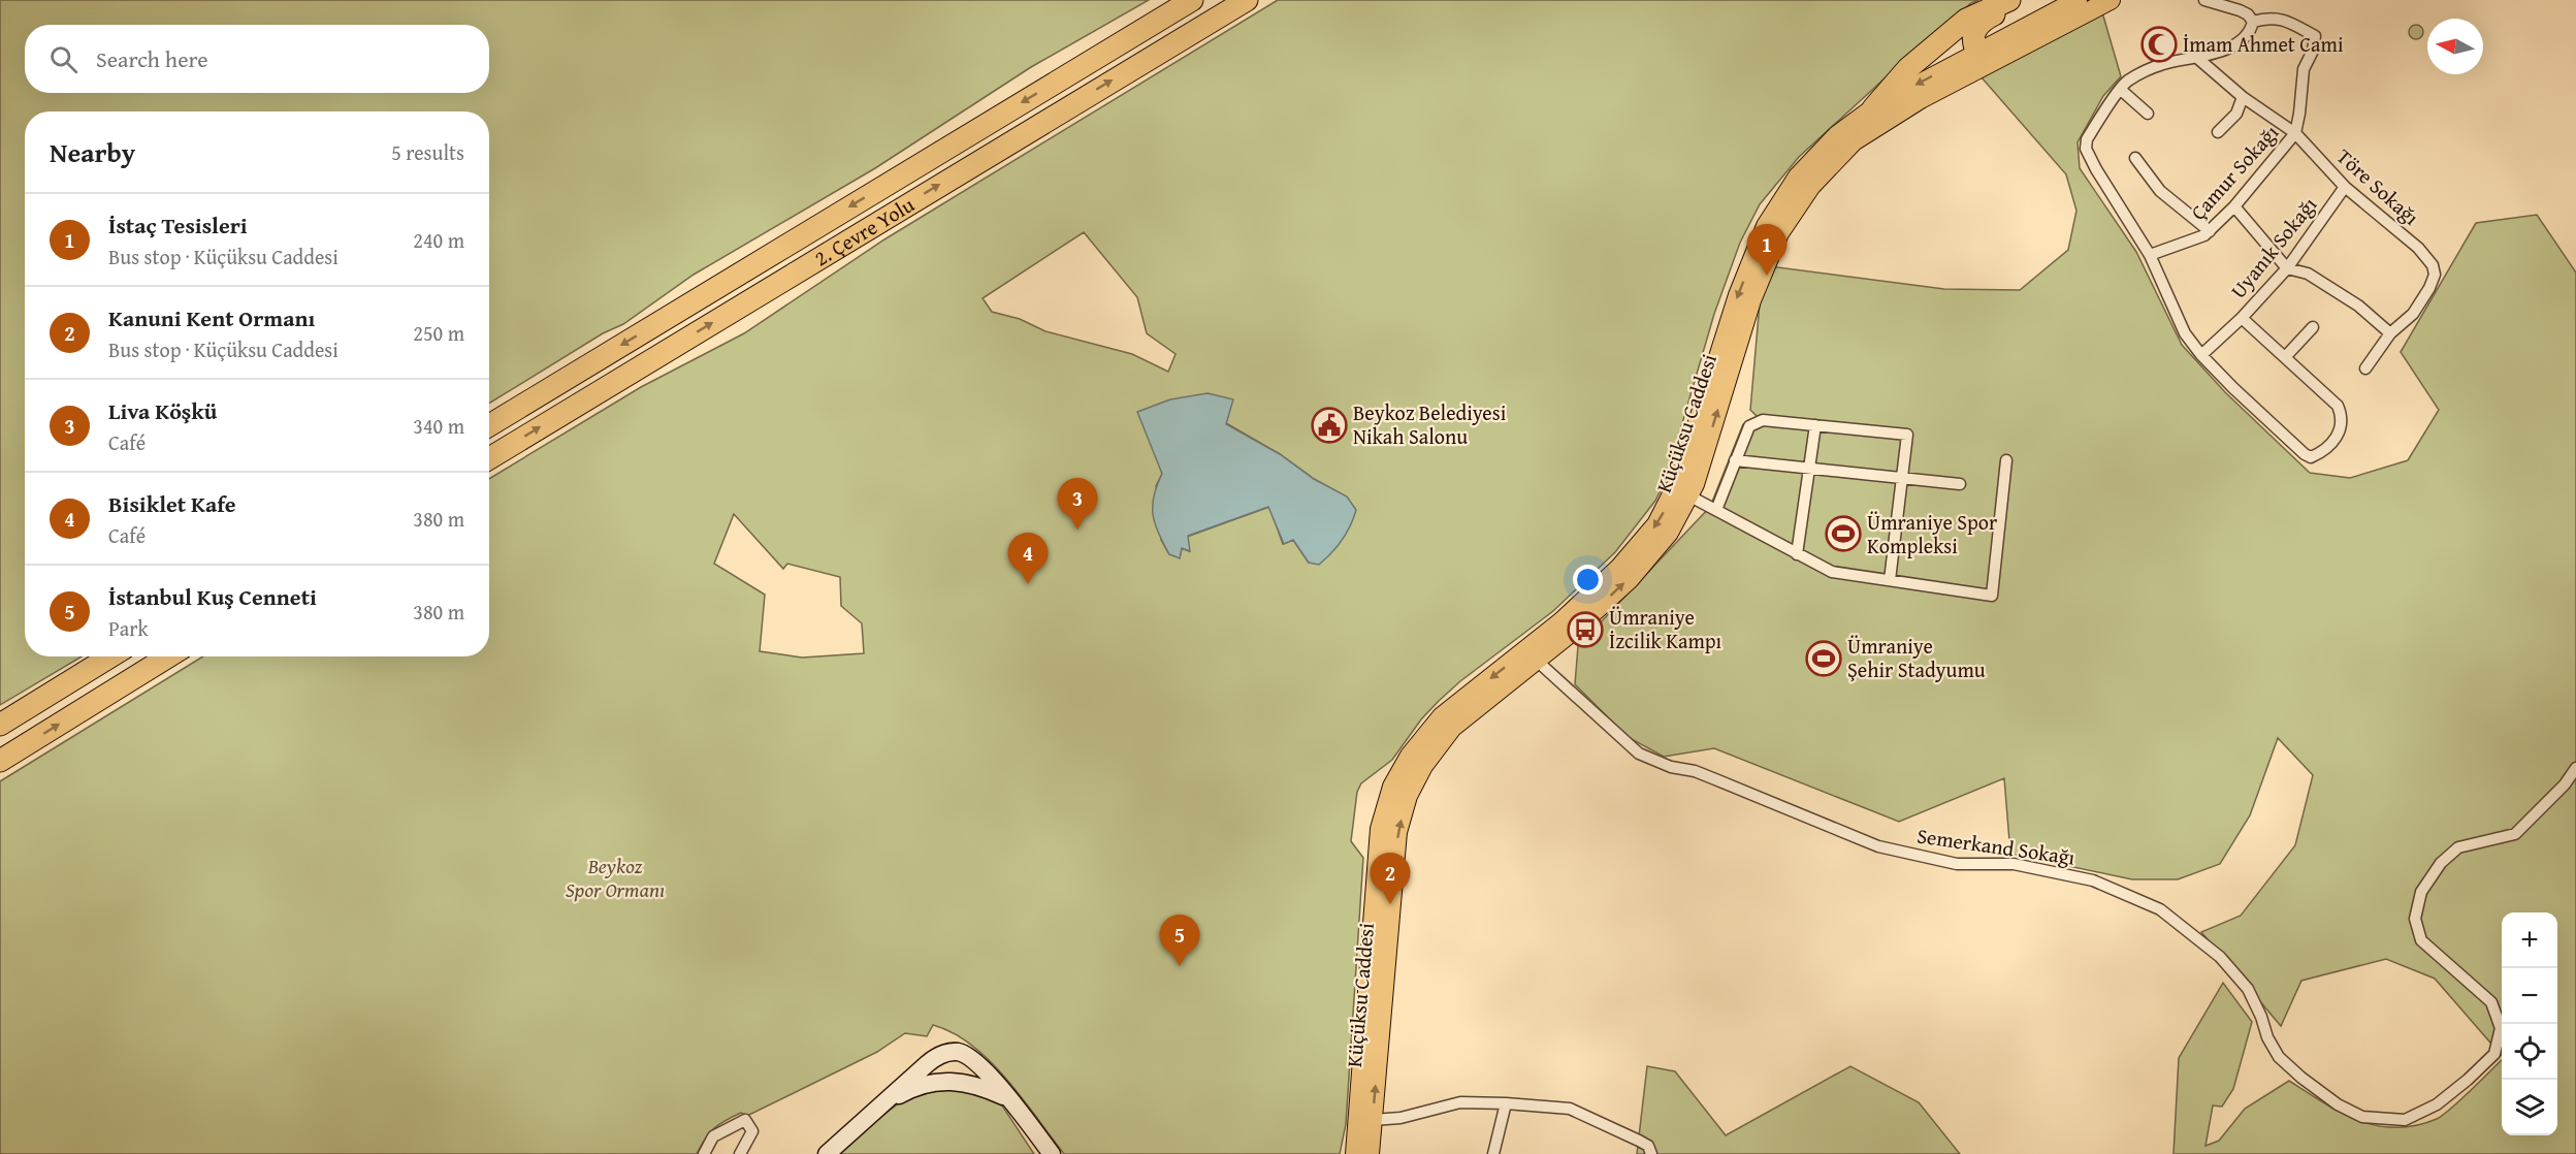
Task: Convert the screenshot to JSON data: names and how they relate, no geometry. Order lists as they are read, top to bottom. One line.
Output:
{"streets":{"highway":["2. Çevre Yolu"],"main road":["Küçüksu Caddesi"],"street":["Çamur Sokağı","Töre Sokağı","Uyanık Sokağı","Semerkand Sokağı"]},"crossings":[["Çamur Sokağı","Töre Sokağı"],["Töre Sokağı","Uyanık Sokağı"],["Küçüksu Caddesi","Semerkand Sokağı"]],"parks":["Beykoz Spor Ormanı"],"places":{"mosque":["İmam Ahmet Cami"],"public building":["Beykoz Belediyesi Nikah Salonu"],"sports":["Ümraniye Spor Kompleksi","Ümraniye Şehir Stadyumu"],"bus stop":["Ümraniye İzcilik Kampı"]},"north":"left","page":{"search":"Search here","heading":["Nearby","5 results"],"list":[{"mark":"1","name":"İstaç Tesisleri","note":"Bus stop · Küçüksu Caddesi","value":"240 m"},{"mark":"2","name":"Kanuni Kent Ormanı","note":"Bus stop · Küçüksu Caddesi","value":"250 m"},{"mark":"3","name":"Liva Köşkü","note":"Café","value":"340 m"},{"mark":"4","name":"Bisiklet Kafe","note":"Café","value":"380 m"},{"mark":"5","name":"İstanbul Kuş Cenneti","note":"Park","value":"380 m"}],"pins":["1","3","4","2","5"],"map_buttons":["+","−"]}}
